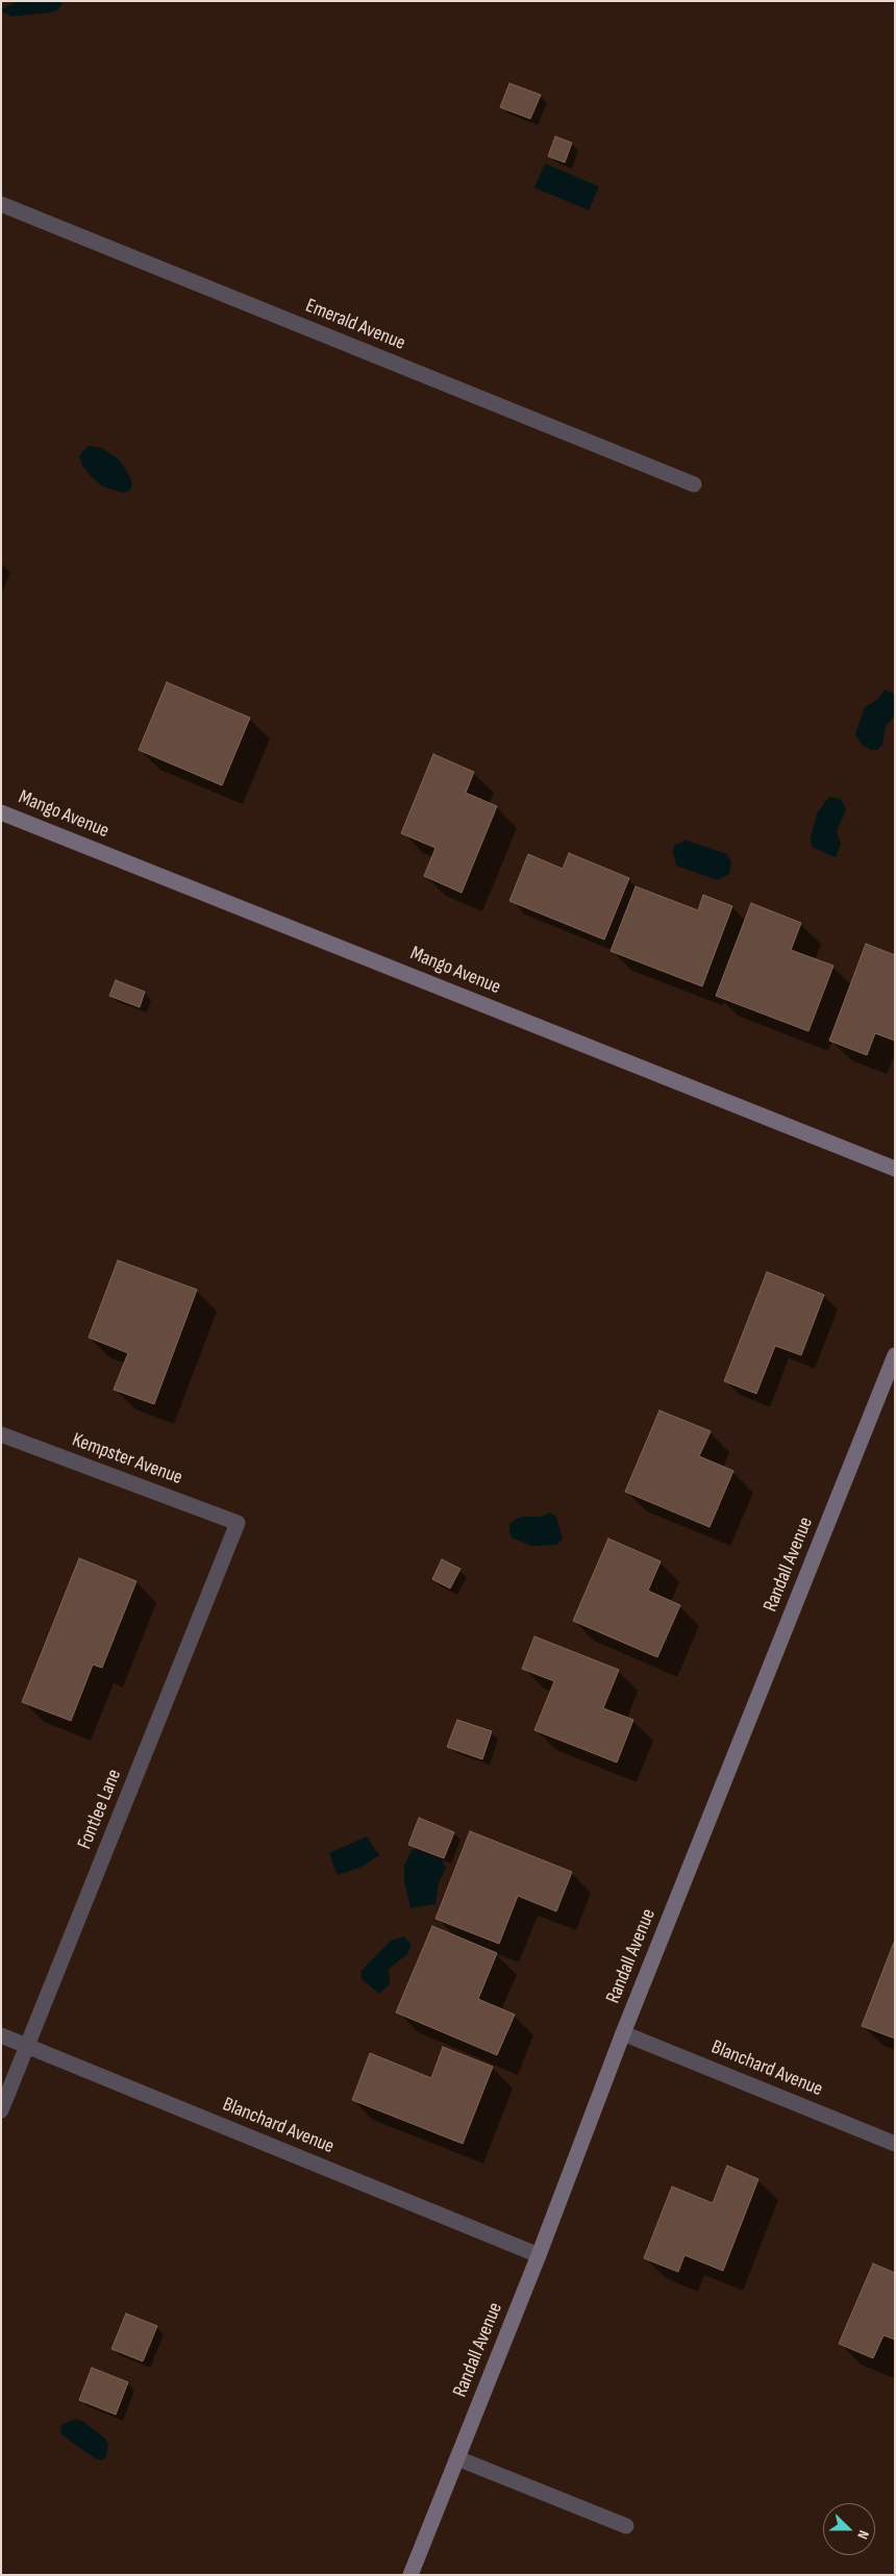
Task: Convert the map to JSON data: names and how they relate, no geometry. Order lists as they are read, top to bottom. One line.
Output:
{"streets":{"street":["Emerald Avenue","Mango Avenue","Kempster Avenue","Randall Avenue","Fontlee Lane","Blanchard Avenue"]},"crossings":[["Kempster Avenue","Fontlee Lane"],["Randall Avenue","Blanchard Avenue"],["Fontlee Lane","Blanchard Avenue"]],"north":"right"}
